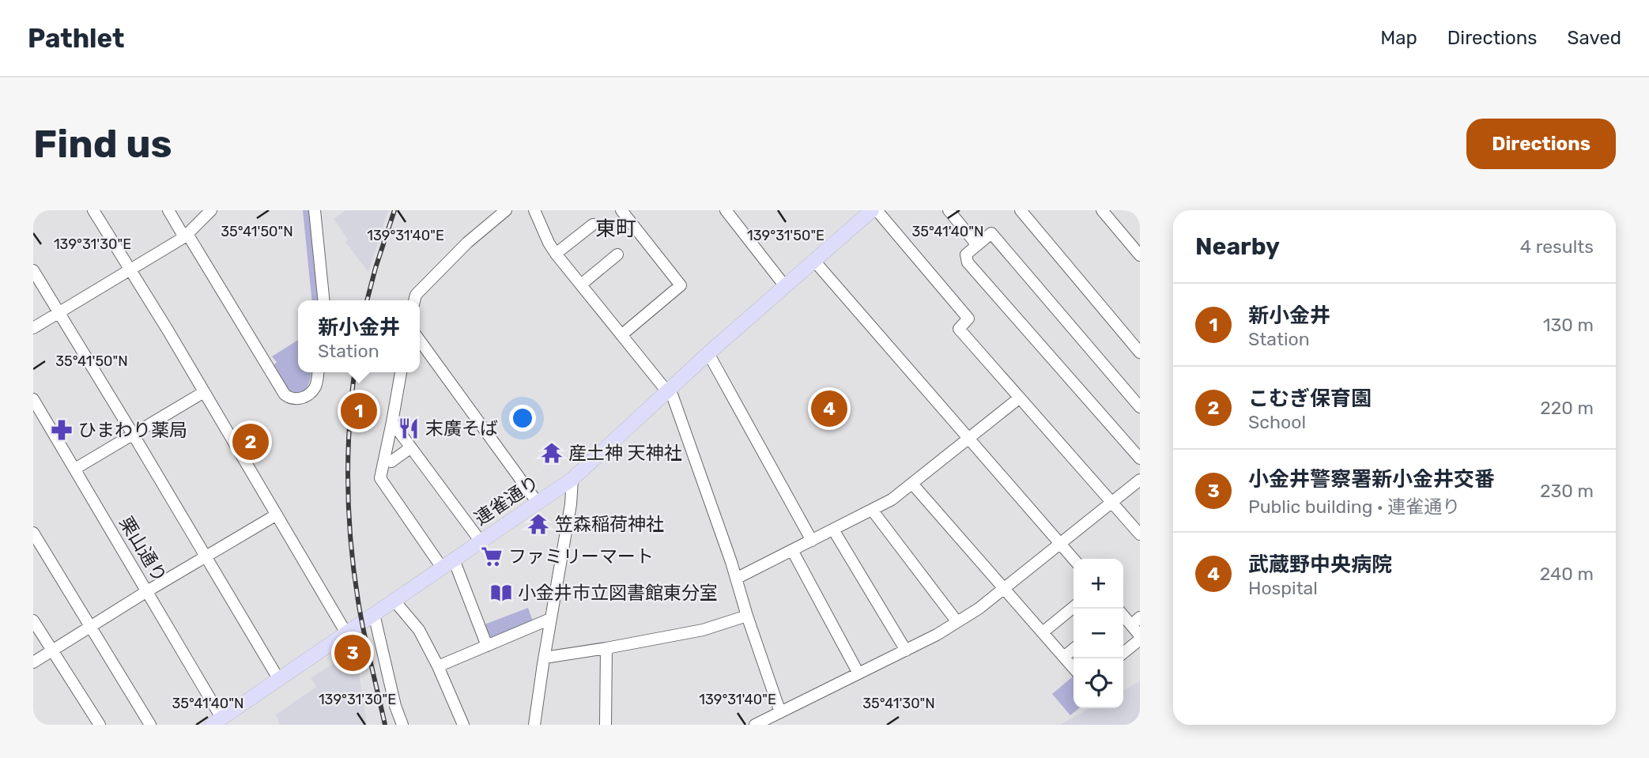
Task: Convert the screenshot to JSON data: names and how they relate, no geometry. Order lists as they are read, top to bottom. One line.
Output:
{"streets":{"main road":["連雀通り"],"street":["栗山通り"]},"crossings":[["連雀通り","栗山通り"]],"districts":["東町"],"places":{"restaurant":["末廣そば"],"pharmacy":["ひまわり薬局"],"temple":["産土神 天神社","笠森稲荷神社"],"supermarket":["ファミリーマート"],"library":["小金井市立図書館東分室"]},"page":{"header":"Pathlet","nav":["Map","Directions","Saved"],"buttons":"Directions","title":"Find us","heading":["Nearby","4 results"],"list":[{"mark":"1","name":"新小金井","note":"Station","value":"130 m"},{"mark":"2","name":"こむぎ保育園","note":"School","value":"220 m"},{"mark":"3","name":"小金井警察署新小金井交番","note":"Public building · 連雀通り","value":"230 m"},{"mark":"4","name":"武蔵野中央病院","note":"Hospital","value":"240 m"}],"popup":["新小金井","Station"],"pins":["4","1","2","3"],"map_buttons":["+","−"]},"coordinates":["35°41'50\"N","35°41'40\"N","139°31'40\"E","139°31'50\"E","139°31'30\"E","35°41'30\"N"]}
